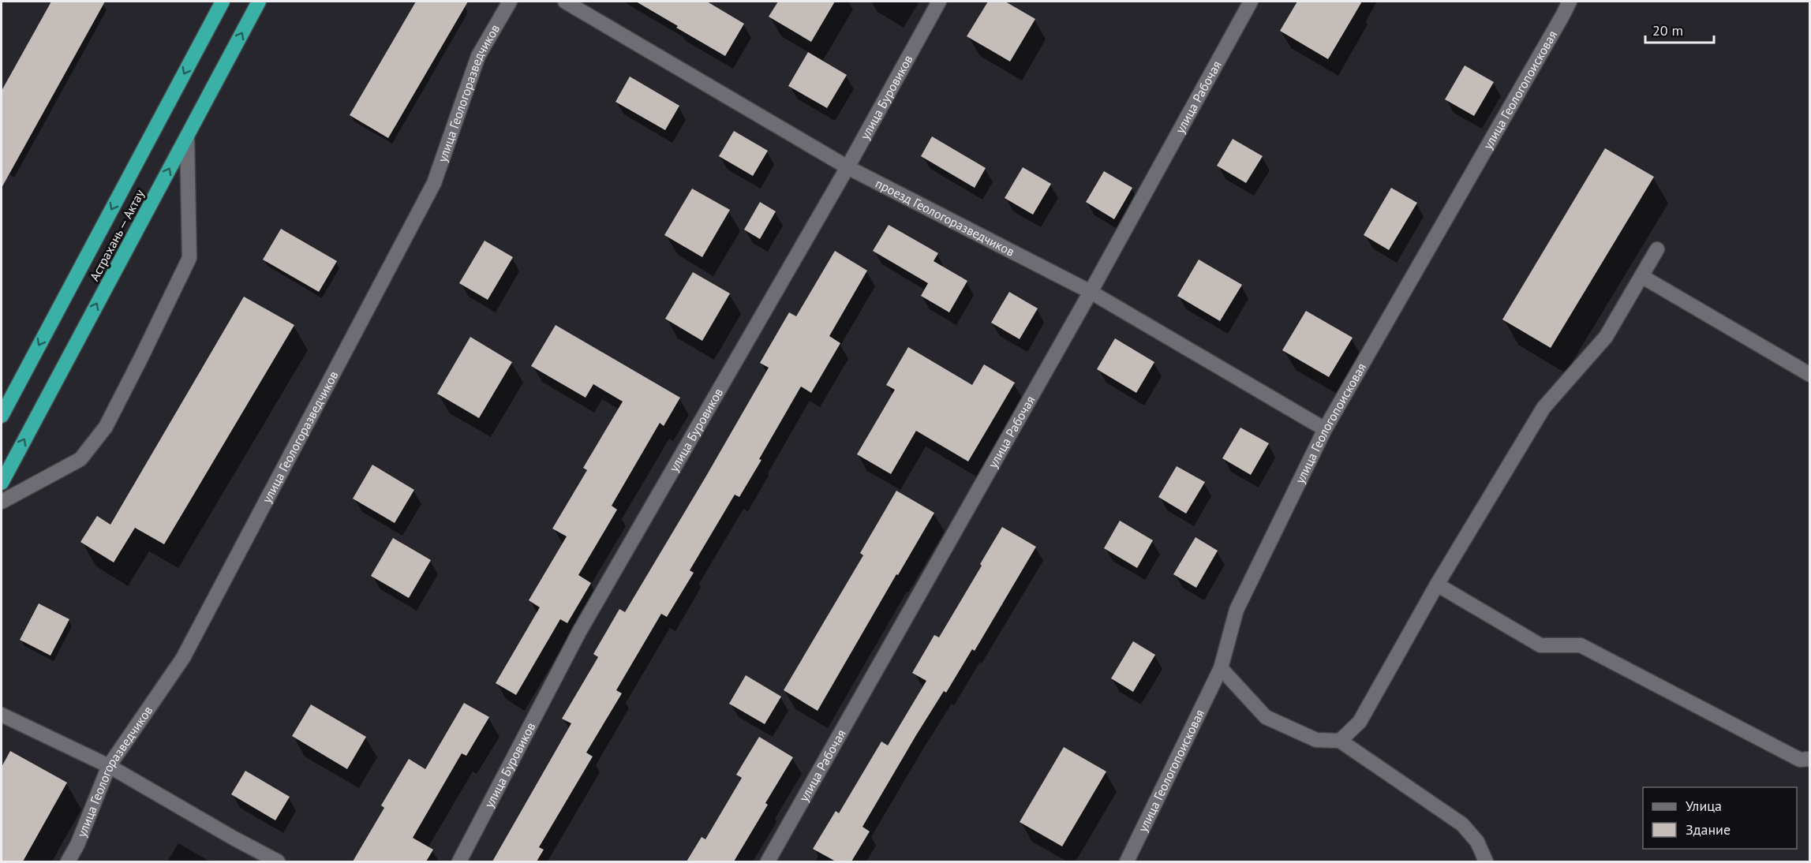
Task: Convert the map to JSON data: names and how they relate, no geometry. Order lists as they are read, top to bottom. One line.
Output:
{"streets":{"highway":["Астрахань — Актау"],"street":["улица Геологопоисковая","улица Геологоразведчиков","улица Буровиков","улица Рабочая","проезд Геологоразведчиков"]},"crossings":[["улица Геологопоисковая","проезд Геологоразведчиков"],["улица Буровиков","проезд Геологоразведчиков"],["улица Рабочая","проезд Геологоразведчиков"]],"legend":["Улица","Здание"],"scale_bar":"20 m"}
